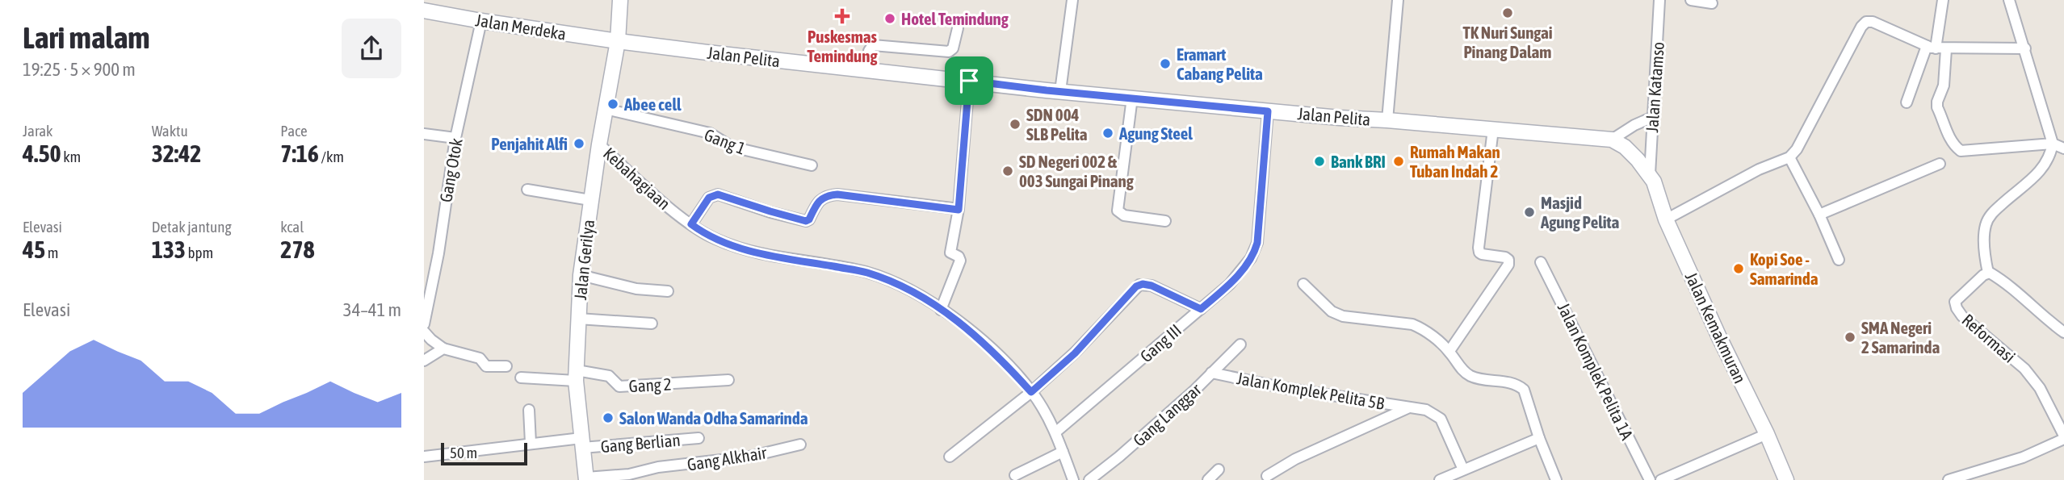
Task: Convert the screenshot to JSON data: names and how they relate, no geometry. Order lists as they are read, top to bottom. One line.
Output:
{"streets":{"street":["Jalan Merdeka","Jalan Pelita","Jalan Katamso","Gang 1","Gang Otok","Kebahagiaan","Jalan Gerilya","Jalan Kemakmuran","Reformasi","Gang III","Jalan Komplek Pelita 1A","Gang 2","Jalan Komplek Pelita 5B","Gang Langgar","Gang Berlian","Gang Alkhair"]},"crossings":[["Jalan Merdeka","Jalan Pelita"],["Jalan Merdeka","Gang Otok"],["Jalan Merdeka","Jalan Gerilya"],["Jalan Pelita","Jalan Gerilya"],["Jalan Pelita","Gang III"],["Jalan Katamso","Jalan Kemakmuran"],["Gang 1","Jalan Gerilya"],["Kebahagiaan","Jalan Gerilya"],["Kebahagiaan","Gang III"],["Jalan Gerilya","Gang 2"],["Jalan Gerilya","Gang Berlian"],["Jalan Gerilya","Gang Alkhair"],["Jalan Komplek Pelita 5B","Gang Langgar"]],"places":{"other":["TK Nuri Sungai Pinang Dalam","Hotel Temindung","Eramart Cabang Pelita","Abee cell","SDN 004 SLB Pelita","Agung Steel","Penjahit Alfi","Bank BRI","Rumah Makan Tuban Indah 2","SD Negeri 002 & 003 Sungai Pinang","Masjid Agung Pelita","Kopi Soe - Samarinda","SMA Negeri 2 Samarinda","Salon Wanda Odha Samarinda"],"health":["Puskesmas Temindung"]},"scale_bar":"50 m","page":{"heading":["Lari malam","19:25 · 5 × 900 m"],"stats":[["Jarak","4.50 km"],["Waktu","32:42"],["Pace","7:16 /km"],["Elevasi","45 m"],["Detak jantung","133 bpm"],["kcal","278"]],"chart":["Elevasi","34–41 m"],"scale":"50 m"}}
